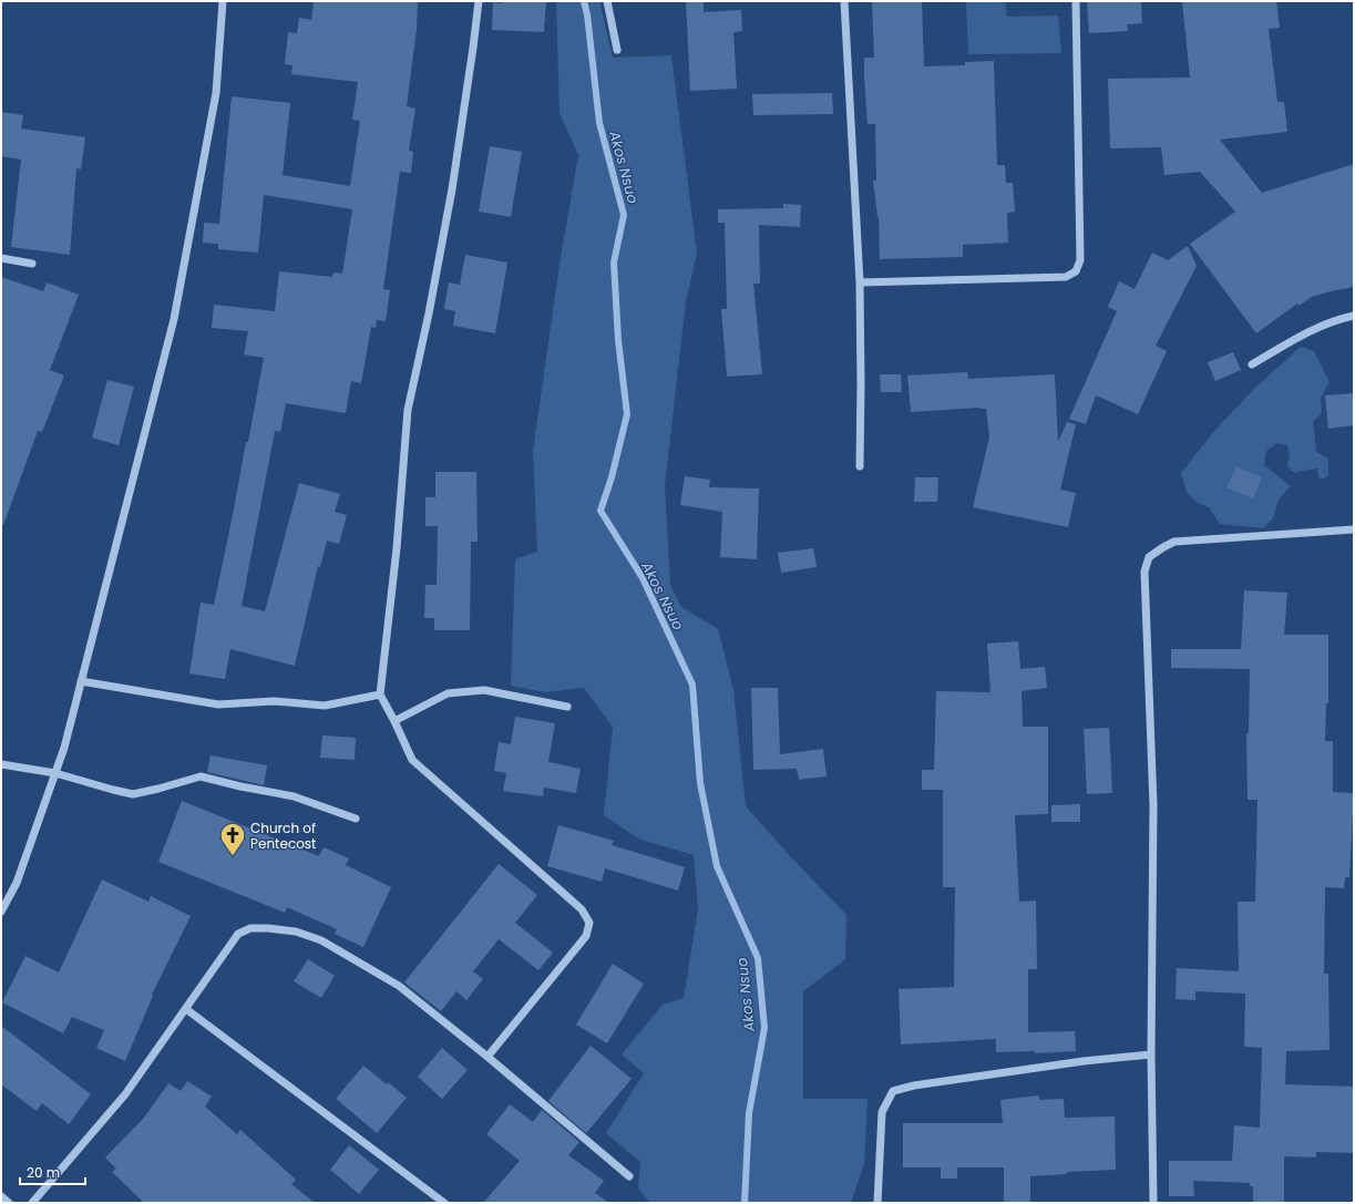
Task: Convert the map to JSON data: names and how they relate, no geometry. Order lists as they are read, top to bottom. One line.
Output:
{"water":["Akos Nsuo"],"places":{"church":["Church of Pentecost"]},"scale_bar":"20 m"}
